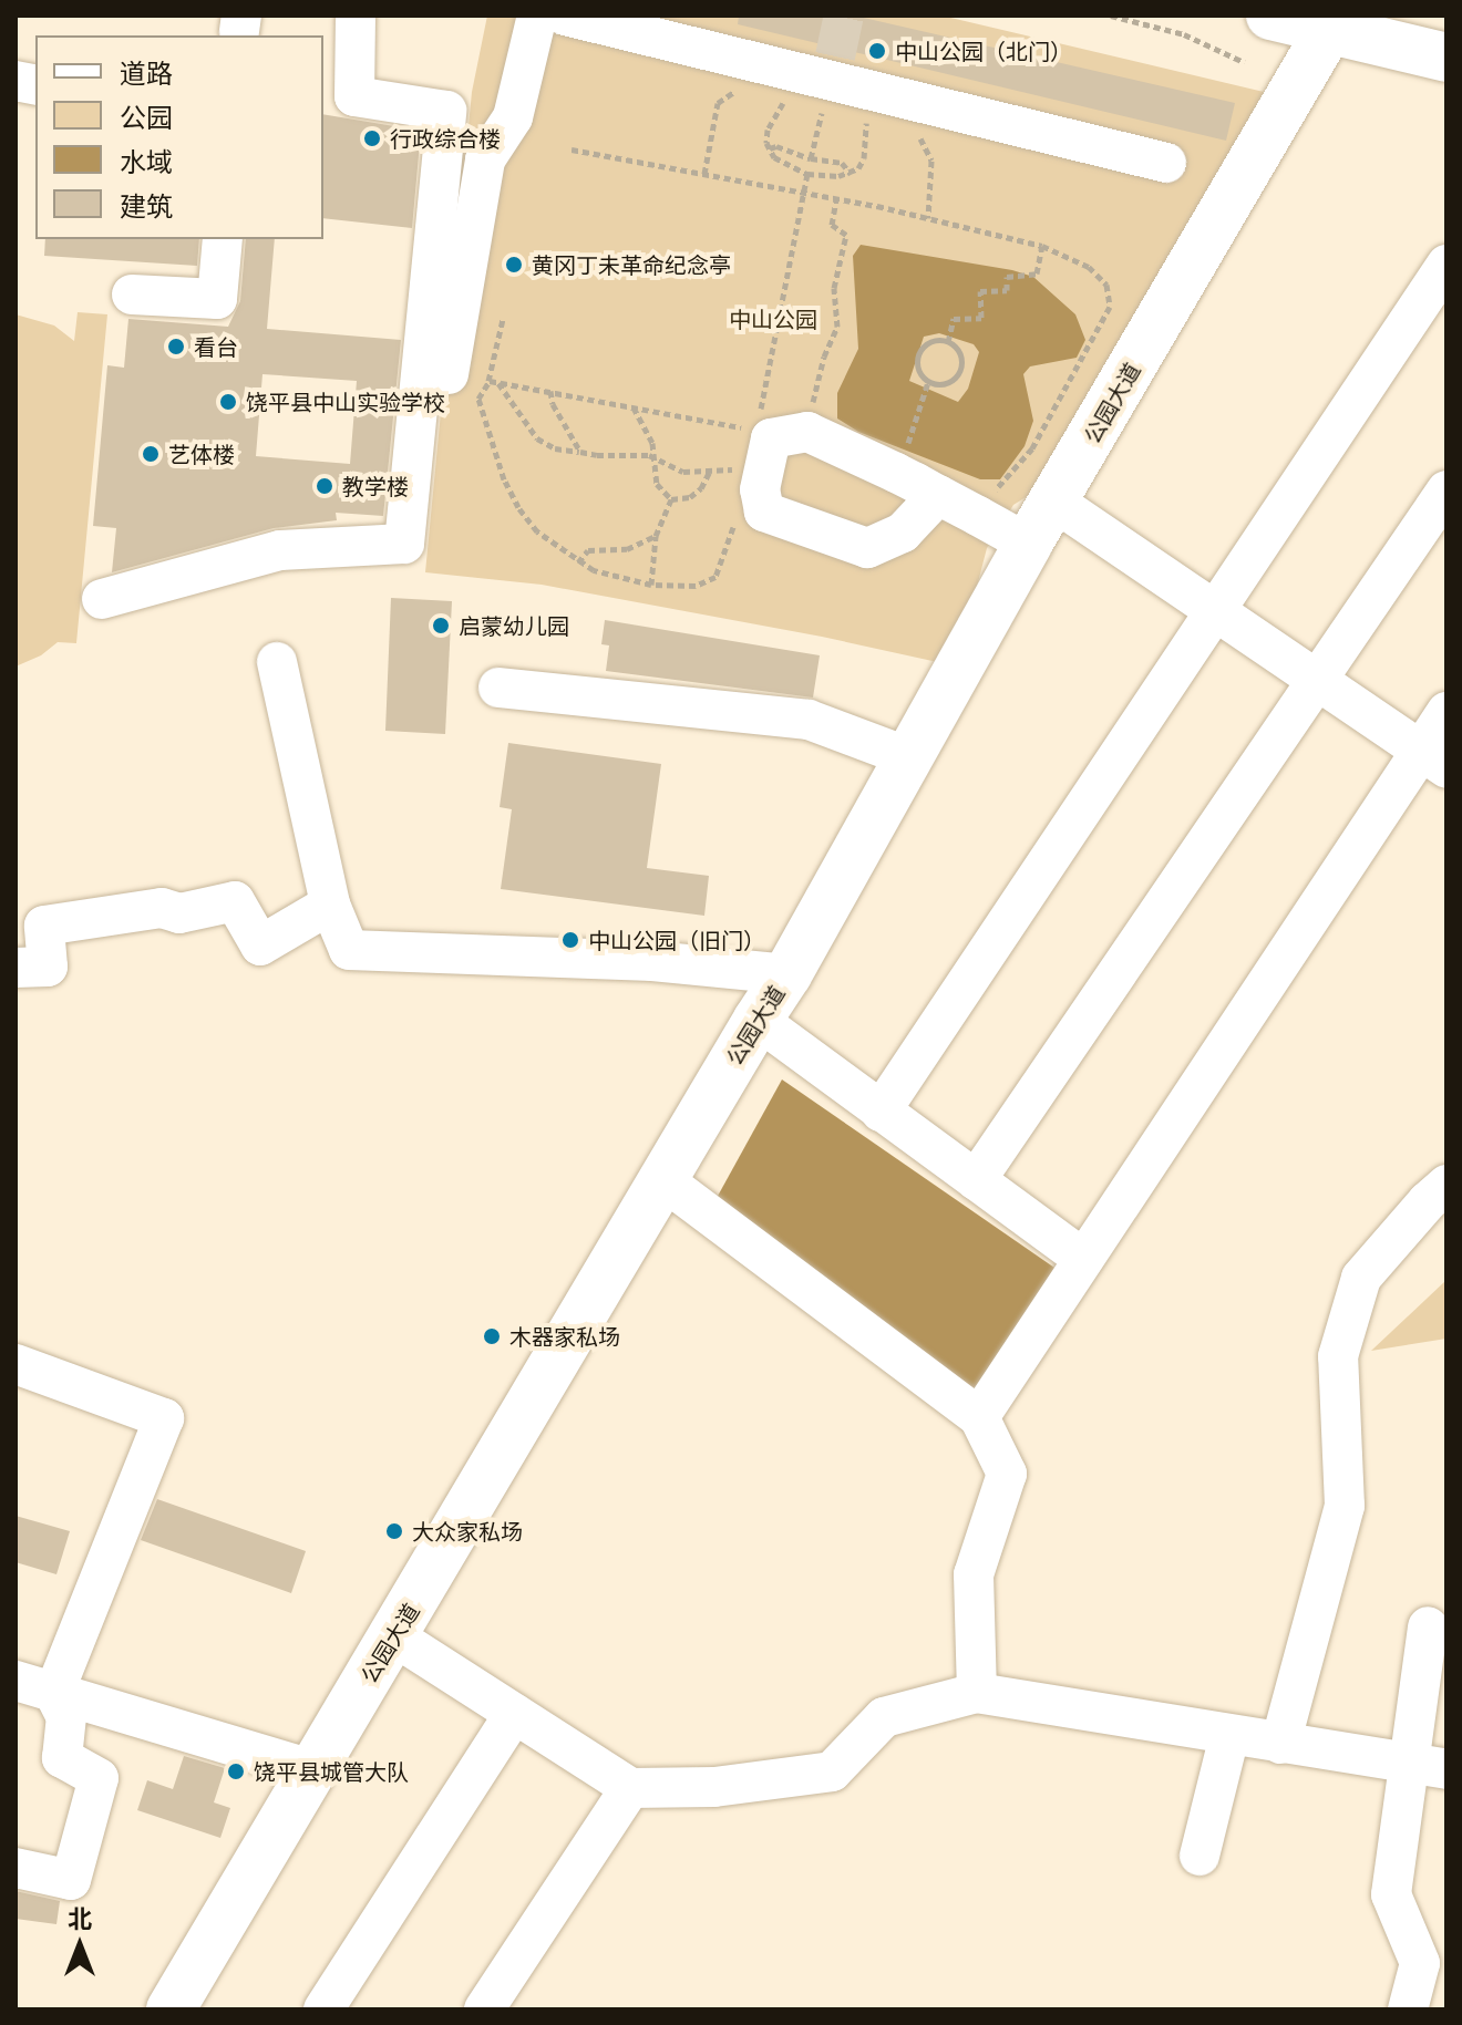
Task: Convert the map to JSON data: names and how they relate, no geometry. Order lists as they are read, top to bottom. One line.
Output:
{"streets":{"main road":["公园大道"]},"parks":["中山公园"],"places":["中山公园（北门）","行政综合楼","黄冈丁未革命纪念亭","看台","饶平县中山实验学校","艺体楼","教学楼","启蒙幼儿园","中山公园（旧门）","木器家私场","大众家私场","饶平县城管大队"],"legend":["道路","公园","水域","建筑"],"north":"top"}
